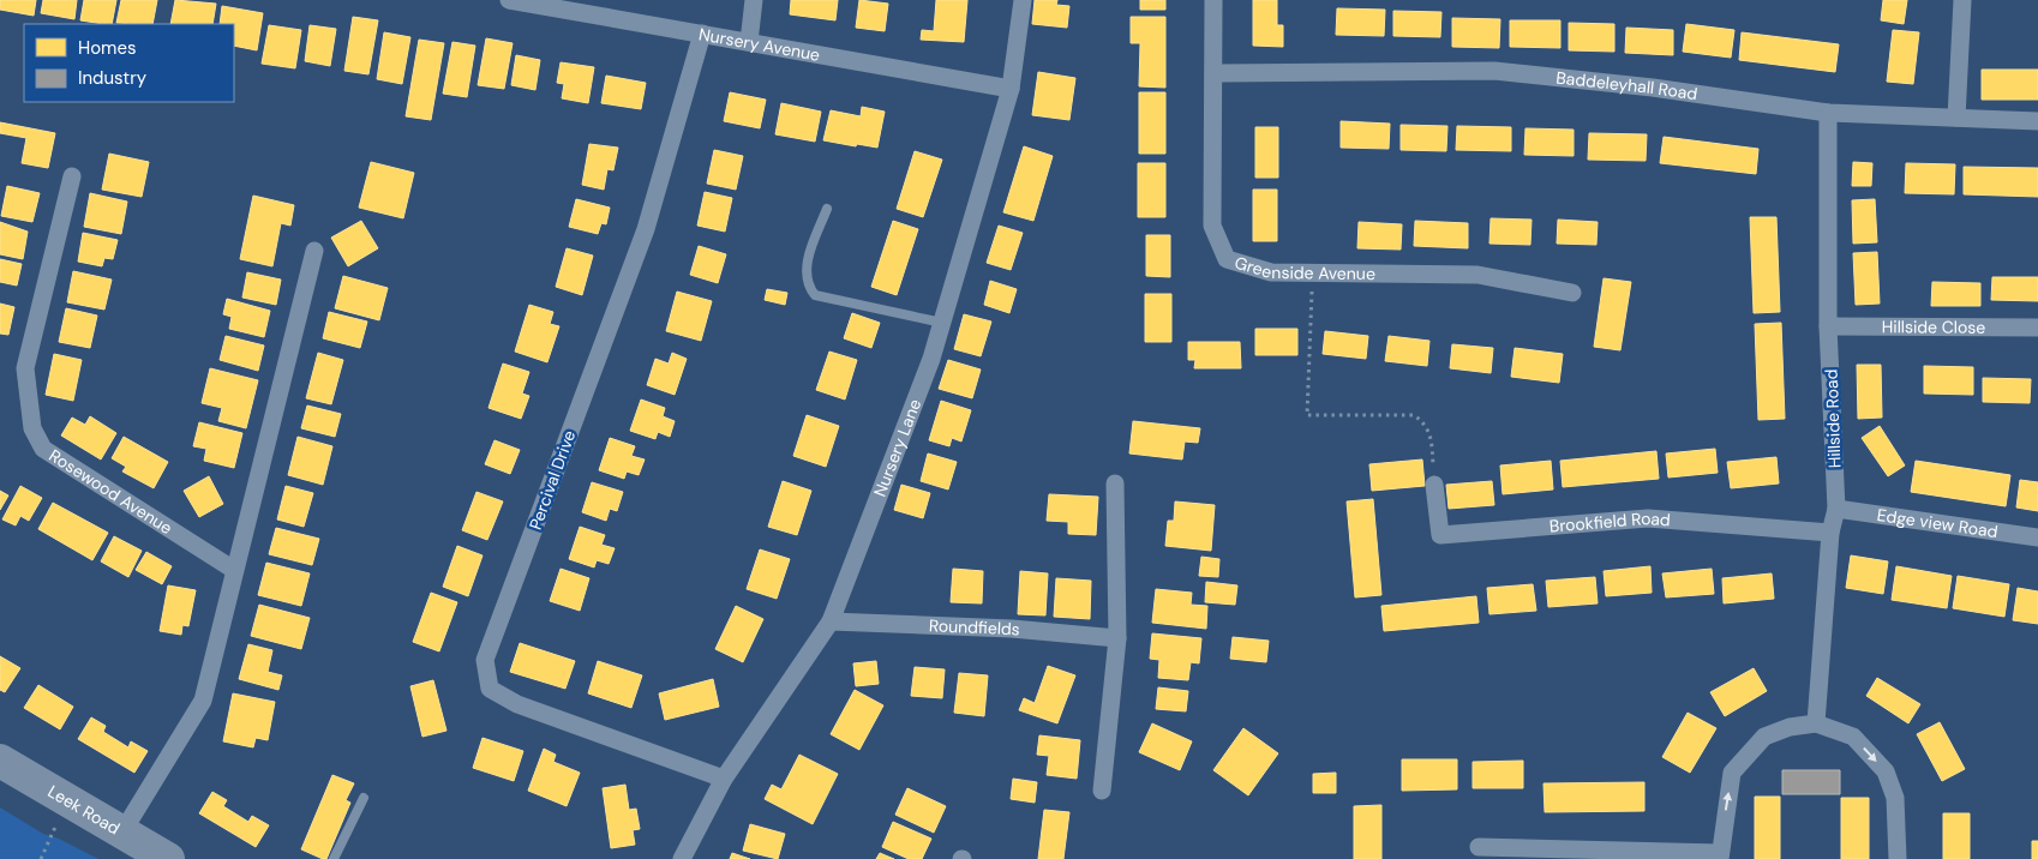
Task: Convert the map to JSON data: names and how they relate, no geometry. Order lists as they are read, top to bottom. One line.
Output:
{"streets":{"highway":["Leek Road"],"street":["Nursery Avenue","Baddeleyhall Road","Greenside Avenue","Hillside Close","Hillside Road","Nursery Lane","Percival Drive","Rosewood Avenue","Brookfield Road","Edge view Road","Roundfields"]},"crossings":[["Nursery Avenue","Nursery Lane"],["Nursery Avenue","Percival Drive"],["Baddeleyhall Road","Greenside Avenue"],["Baddeleyhall Road","Hillside Road"],["Hillside Close","Hillside Road"],["Hillside Road","Brookfield Road"],["Hillside Road","Edge view Road"],["Nursery Lane","Percival Drive"],["Nursery Lane","Roundfields"]],"legend":["Homes","Industry"]}
